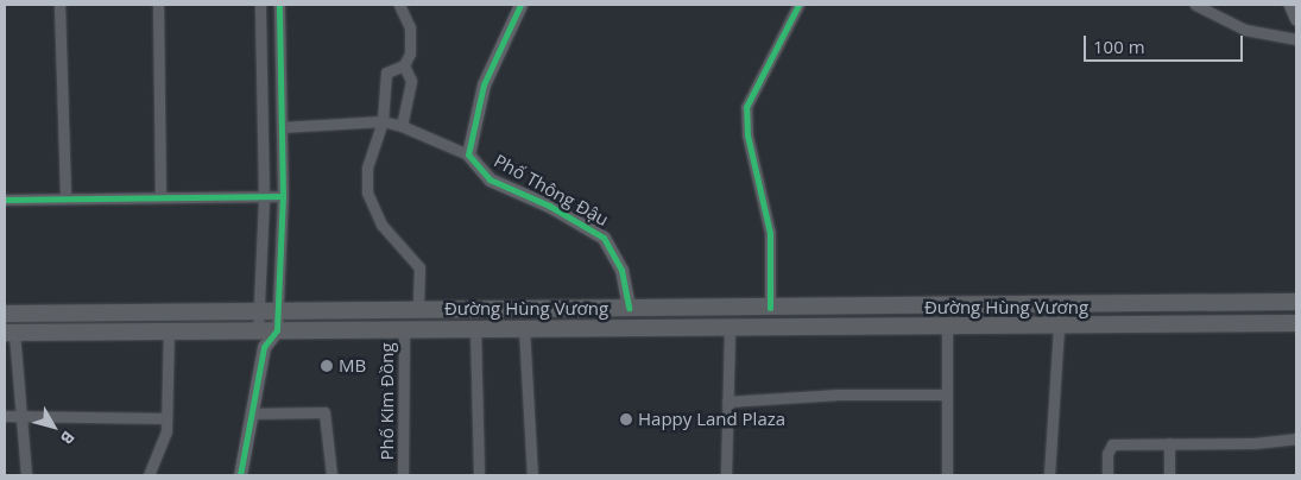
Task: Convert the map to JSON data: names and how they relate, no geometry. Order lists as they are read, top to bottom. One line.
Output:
{"streets":{"main road":["Đường Hùng Vương"],"street":["Phố Thông Đậu","Phố Kim Đồng"]},"crossings":[["Phố Thông Đậu","Đường Hùng Vương"],["Đường Hùng Vương","Phố Kim Đồng"]],"places":["MB","Happy Land Plaza"],"scale_bar":"100 m","north":"bottom right"}
